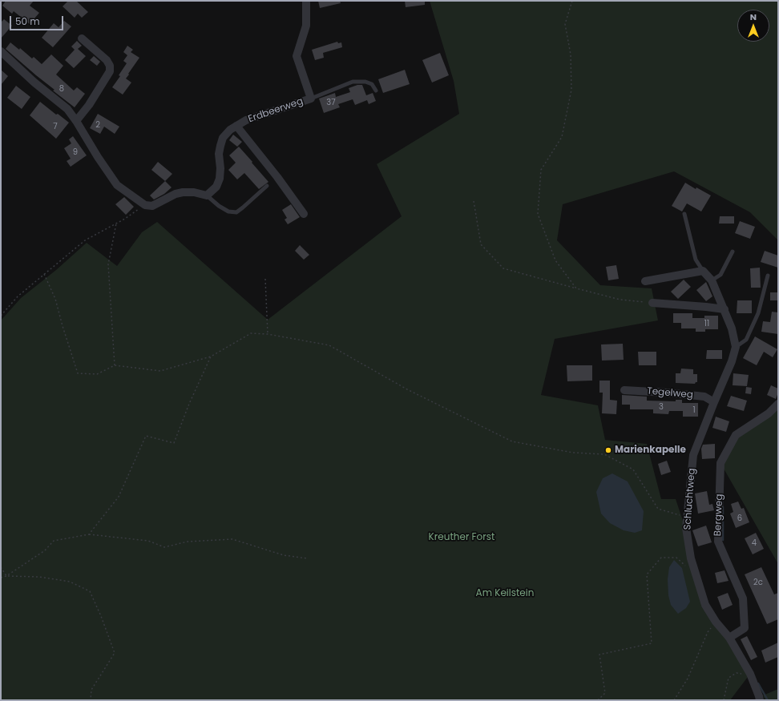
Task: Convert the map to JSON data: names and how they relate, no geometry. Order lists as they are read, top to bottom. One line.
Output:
{"streets":{"street":["Erdbeerweg","Tegelweg","Schluchtweg","Bergweg"]},"crossings":[["Tegelweg","Schluchtweg"],["Schluchtweg","Bergweg"]],"parks":["Kreuther Forst","Am Keilstein"],"places":["Marienkapelle"],"house_numbers":["8","37","2","7","9","11","3","1","6","4","2c"],"scale_bar":"50 m","north":"top"}
